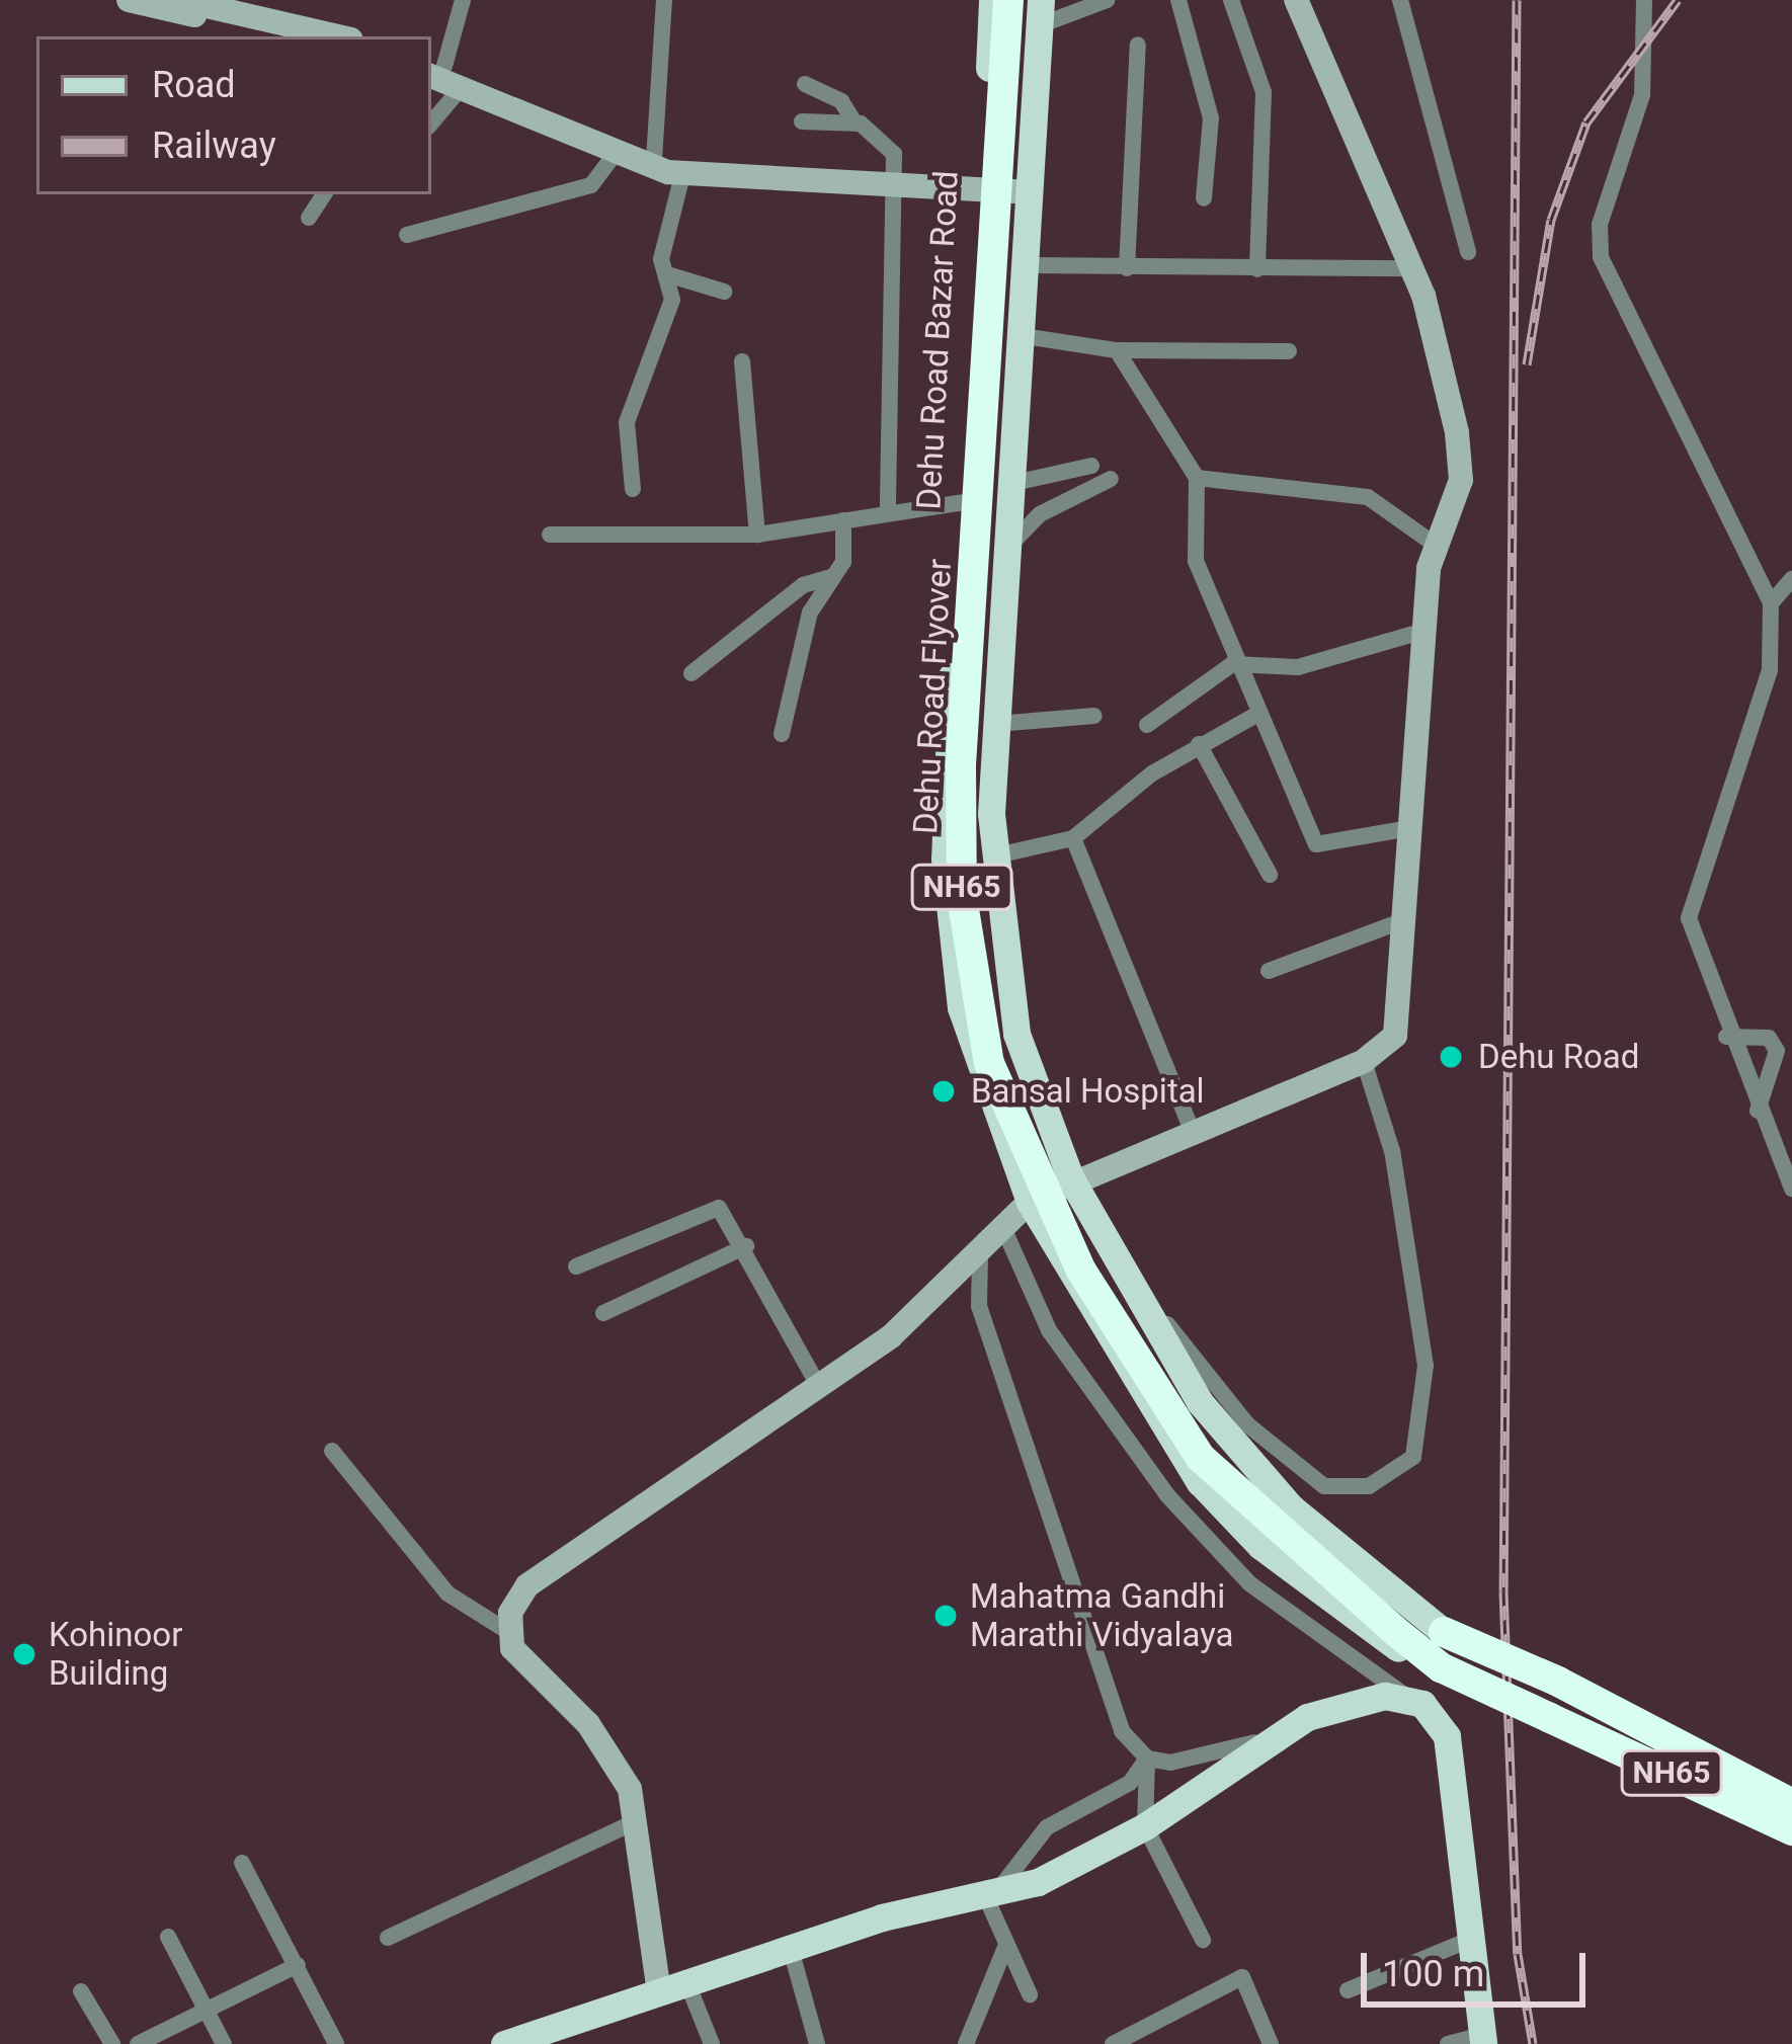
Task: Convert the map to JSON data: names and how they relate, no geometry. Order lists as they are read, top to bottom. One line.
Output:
{"streets":{"highway":["Dehu Road Flyover","NH65"],"main road":["Dehu Road Bazar Road"]},"crossings":[["Dehu Road Bazar Road","Dehu Road Flyover"],["Dehu Road Bazar Road","NH65"],["Dehu Road Flyover","NH65"]],"places":["Dehu Road","Bansal Hospital","Mahatma Gandhi Marathi Vidyalaya","Kohinoor Building"],"legend":["Road","Railway"],"scale_bar":"100 m"}
